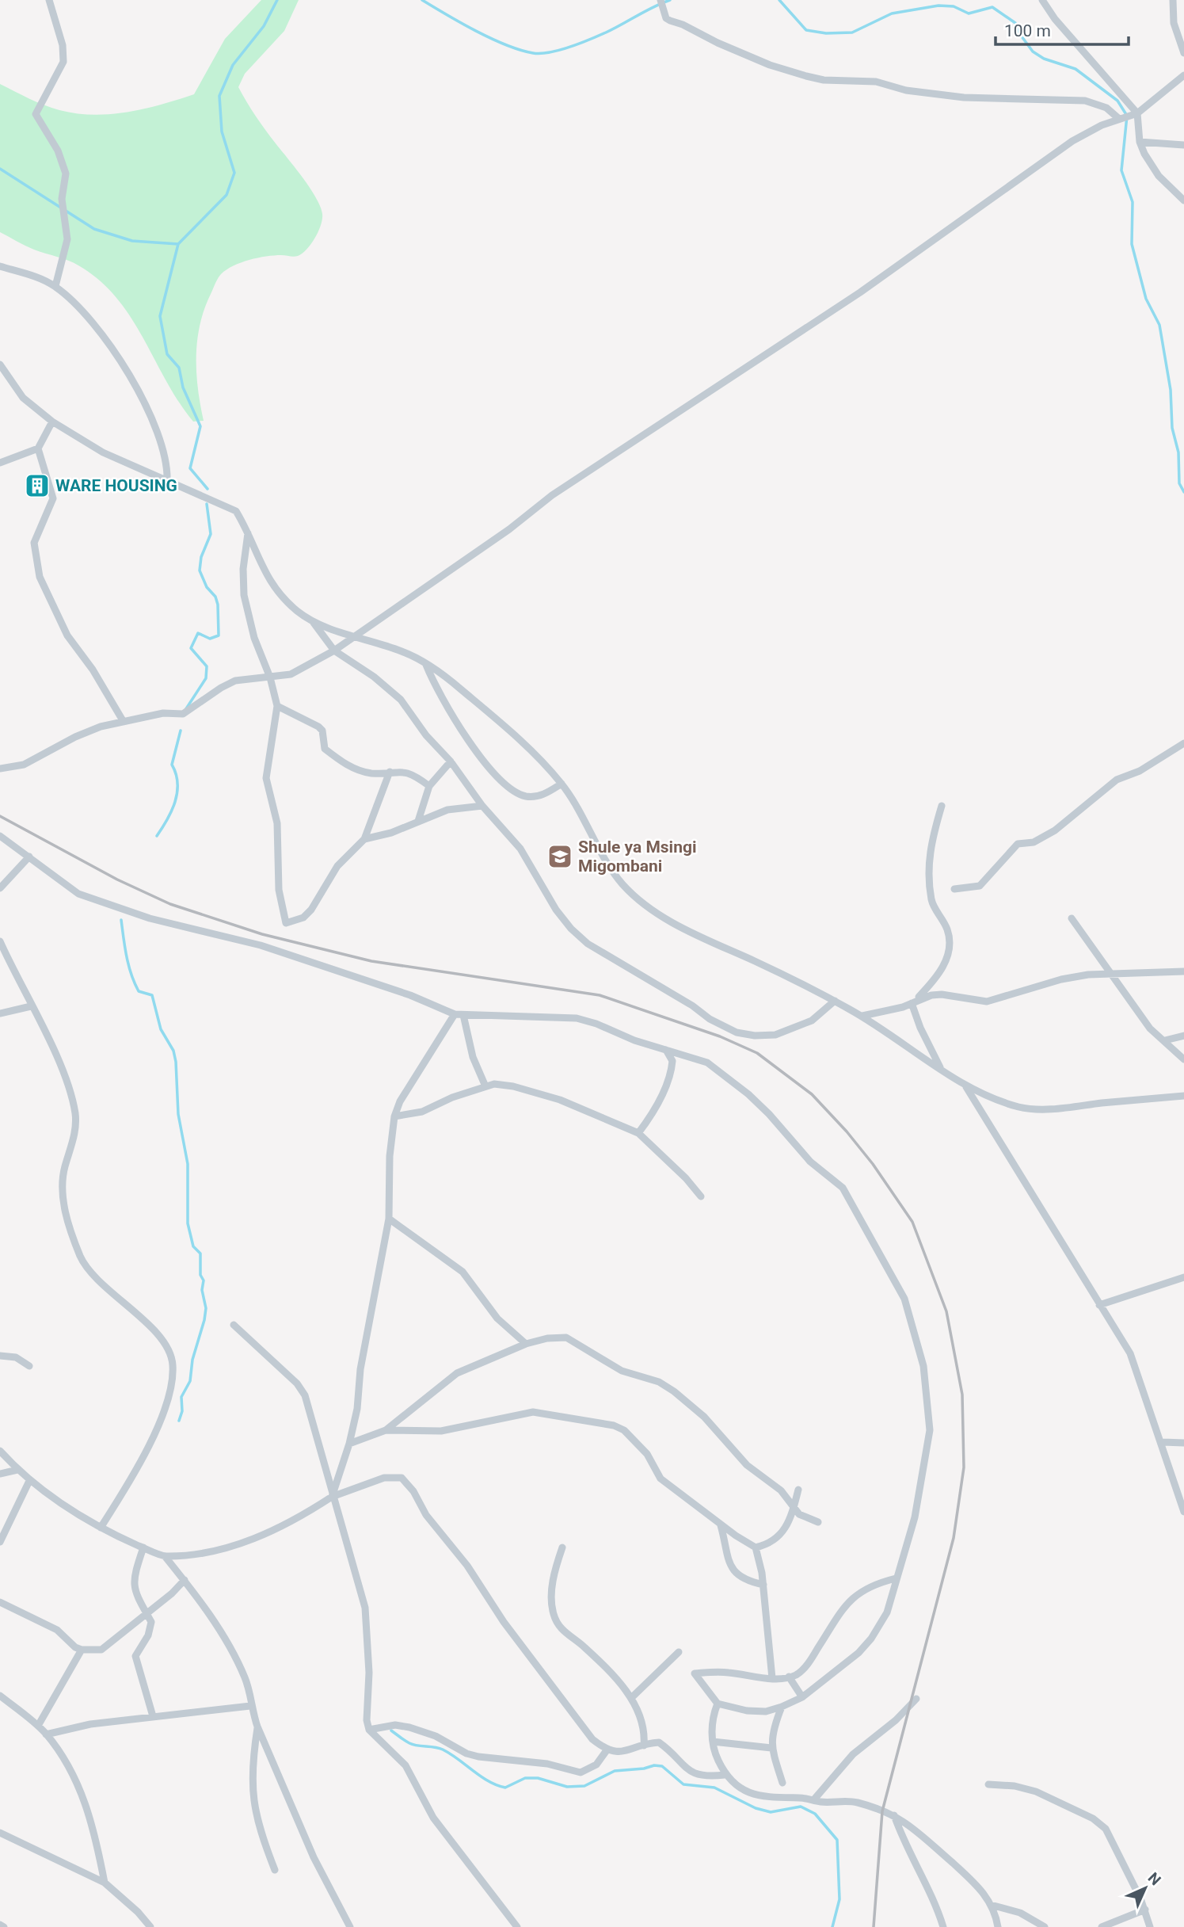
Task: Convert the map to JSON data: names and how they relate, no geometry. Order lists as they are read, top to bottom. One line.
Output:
{"places":{"building":["WARE HOUSING"],"school or university":["Shule ya Msingi Migombani"]},"scale_bar":"100 m","north":"top right"}
